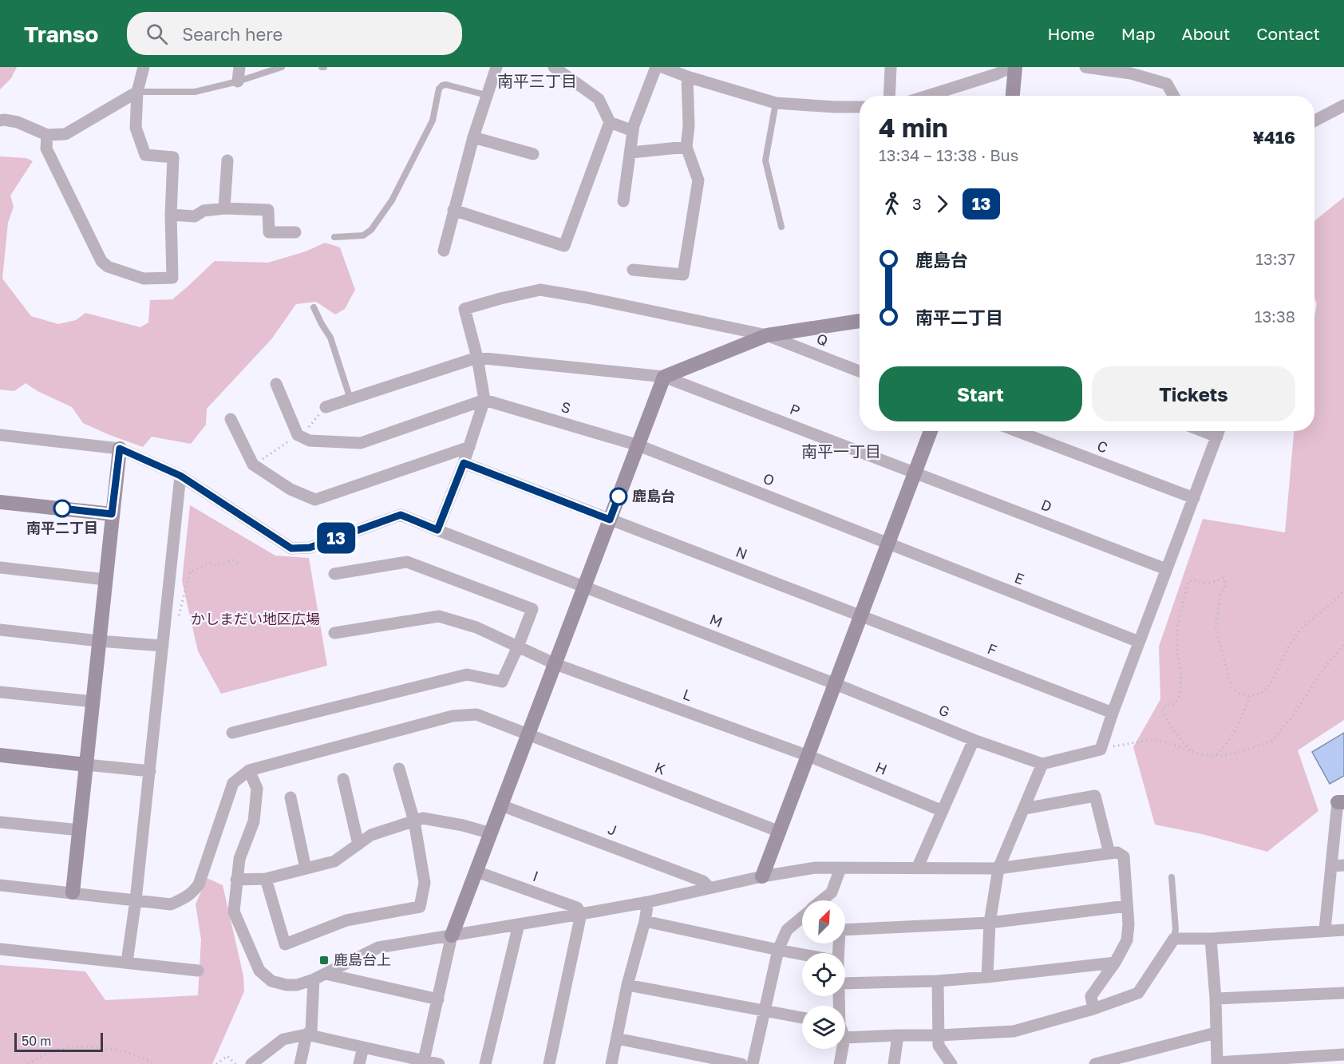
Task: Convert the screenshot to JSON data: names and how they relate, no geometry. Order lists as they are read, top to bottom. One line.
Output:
{"streets":{"street":["Q","S","P","C","O","D","N","E","M","F","L","G","K","H","J","I"]},"crossings":[["Q","P"],["S","O"],["P","D"],["O","E"],["N","F"],["M","G"],["L","H"]],"districts":["南平三丁目","南平一丁目"],"parks":["かしまだい地区広場"],"places":{"other":["鹿島台","南平二丁目"],"transit":["鹿島台上"]},"lines":["bus line 13"],"scale_bar":"50 m","north":"top right","page":{"header":"Transo","search":"Search here","nav":["Home","Map","About","Contact"],"on_map":"13","heading":["4 min","13:34 – 13:38 · Bus","¥416"],"legs":["3","13"],"list":[{"name":"鹿島台","value":"13:37"},{"name":"南平二丁目","value":"13:38"}],"buttons":["Start","Tickets"],"scale":"50 m"}}
